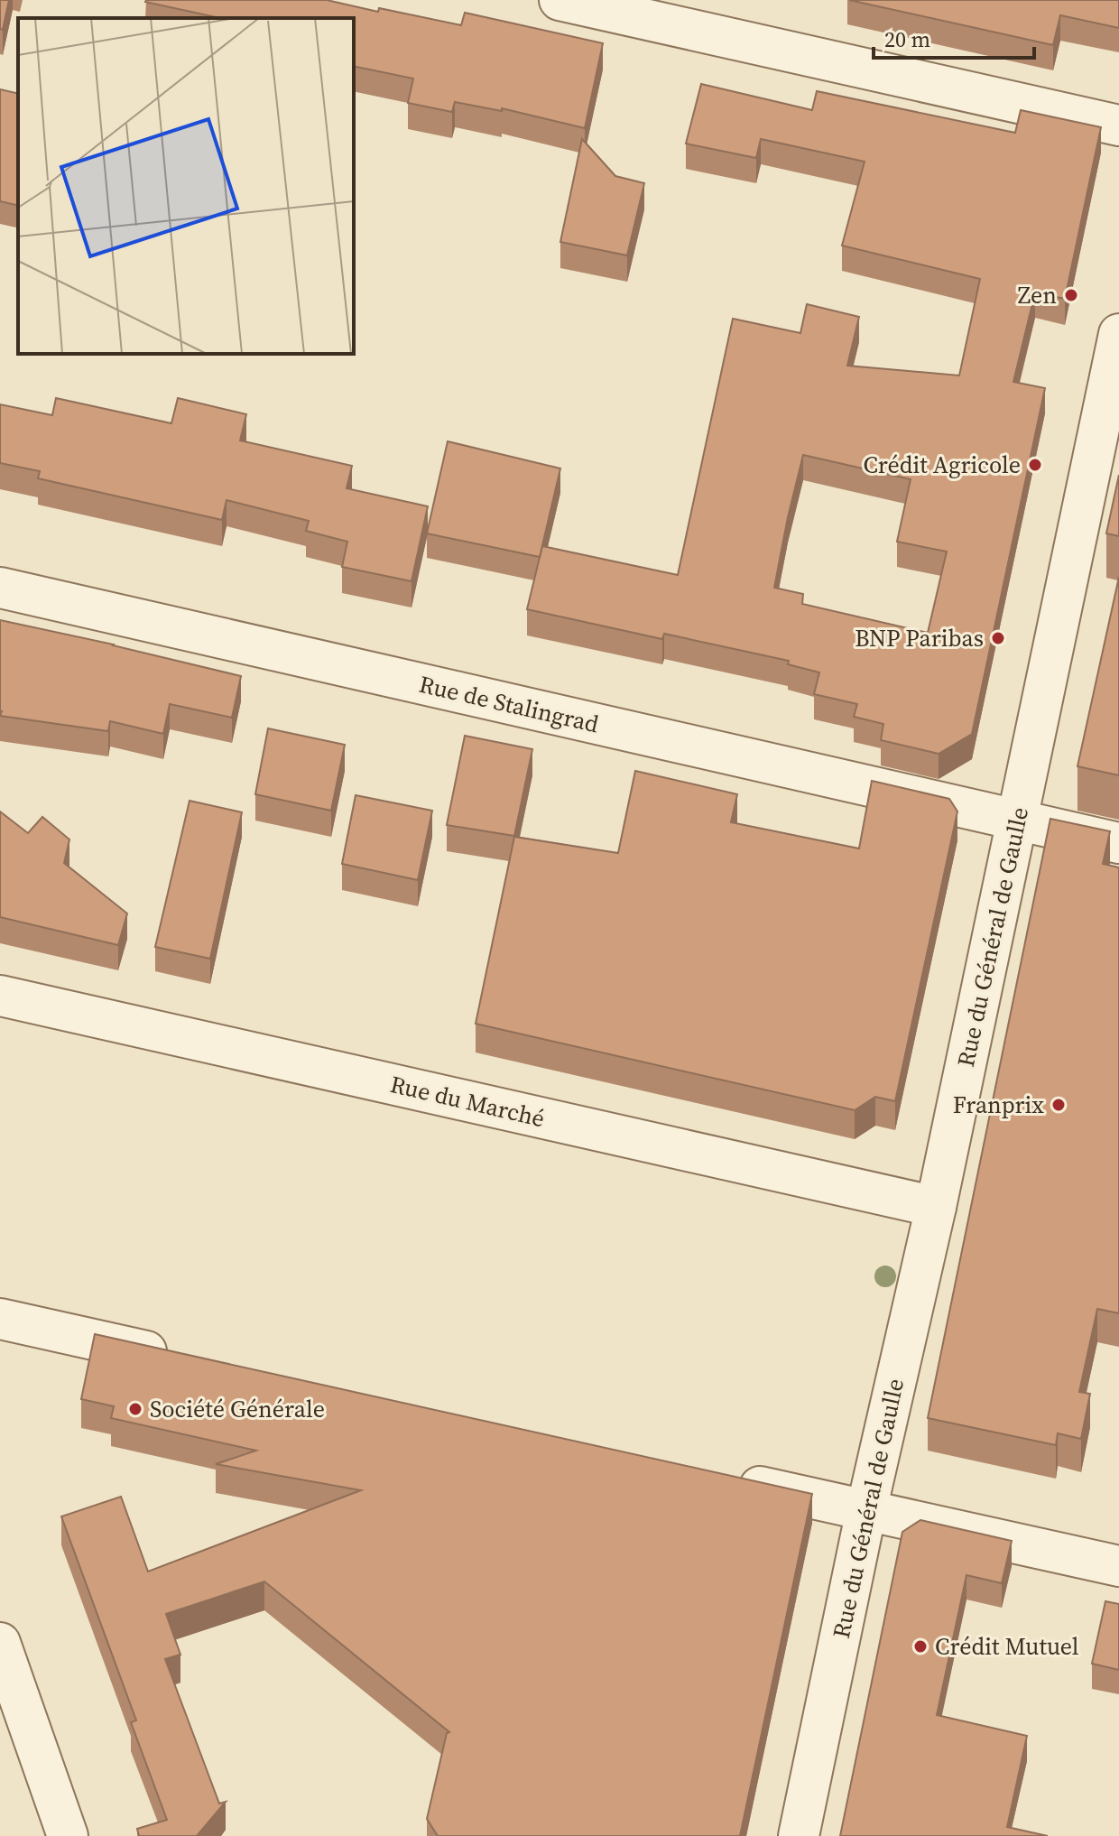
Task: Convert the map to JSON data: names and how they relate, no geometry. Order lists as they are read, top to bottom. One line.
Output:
{"streets":{"street":["Rue de Stalingrad","Rue du Général de Gaulle","Rue du Marché"]},"crossings":[["Rue de Stalingrad","Rue du Général de Gaulle"],["Rue du Général de Gaulle","Rue du Marché"]],"places":["Zen","Crédit Agricole","BNP Paribas","Franprix","Société Générale","Crédit Mutuel"],"scale_bar":"20 m"}
